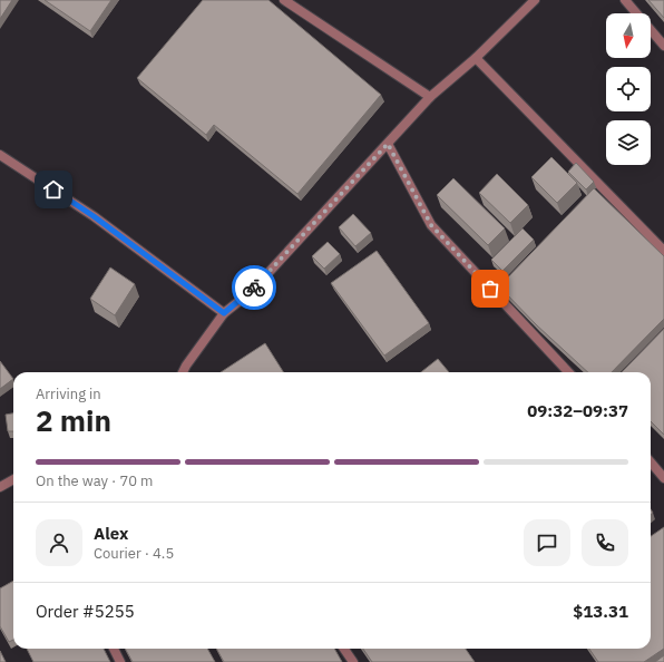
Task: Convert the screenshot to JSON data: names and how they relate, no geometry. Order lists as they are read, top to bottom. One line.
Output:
{"north":"bottom","page":{"heading":["2 min","Arriving in","09:32–09:37"],"panel":["Alex","Courier · 4.5","Order #5255","$13.31"],"bar":"On the way · 70 m"}}
